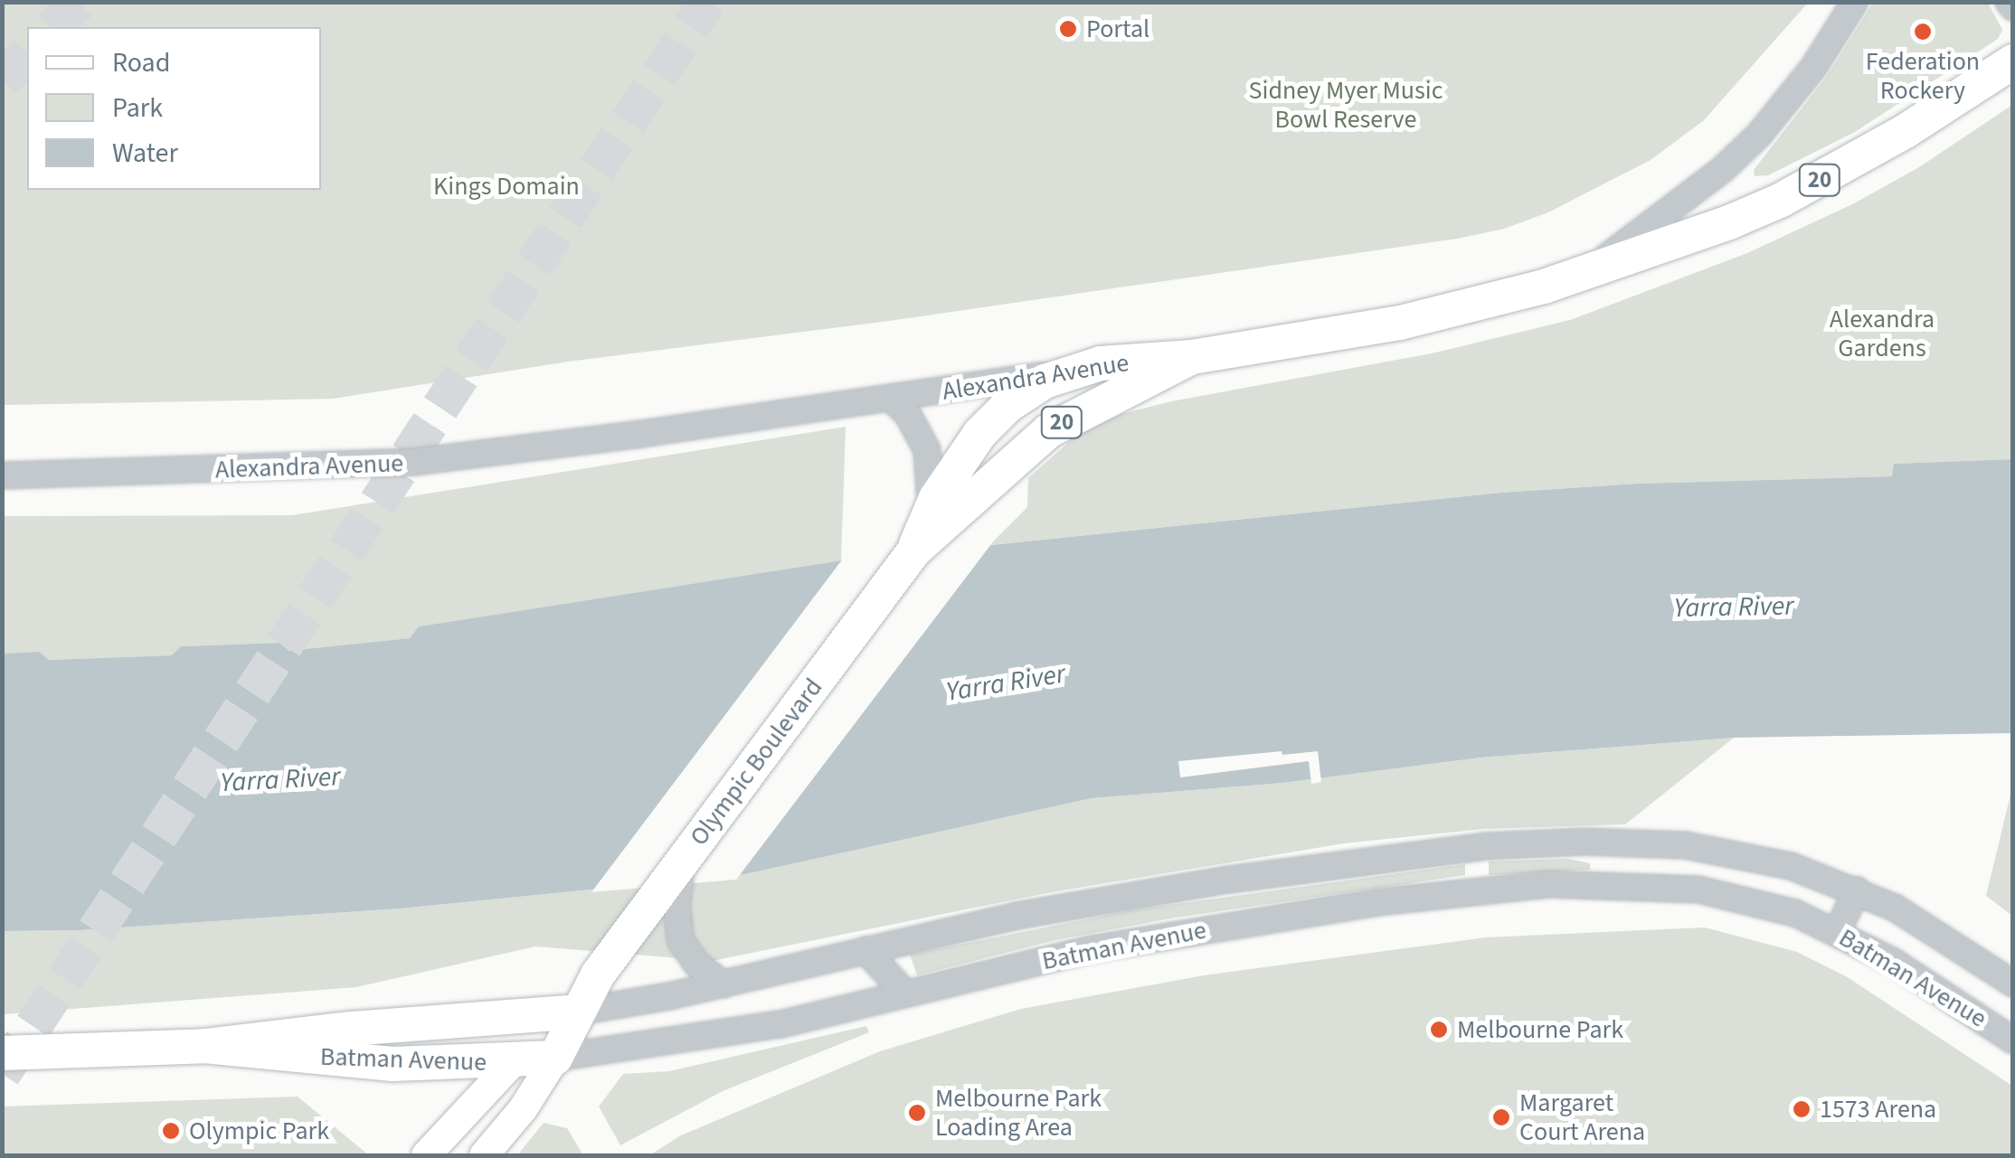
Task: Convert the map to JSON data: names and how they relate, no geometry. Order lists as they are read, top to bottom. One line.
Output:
{"streets":{"highway":["20","Alexandra Avenue","Olympic Boulevard","Batman Avenue"]},"crossings":[["Alexandra Avenue","Olympic Boulevard"],["Olympic Boulevard","Batman Avenue"]],"water":["Yarra River"],"parks":["Sidney Myer Music Bowl Reserve","Kings Domain","Alexandra Gardens"],"places":["Portal","Federation Rockery","Melbourne Park","1573 Arena","Melbourne Park Loading Area","Margaret Court Arena","Olympic Park"],"legend":["Road","Park","Water"]}
